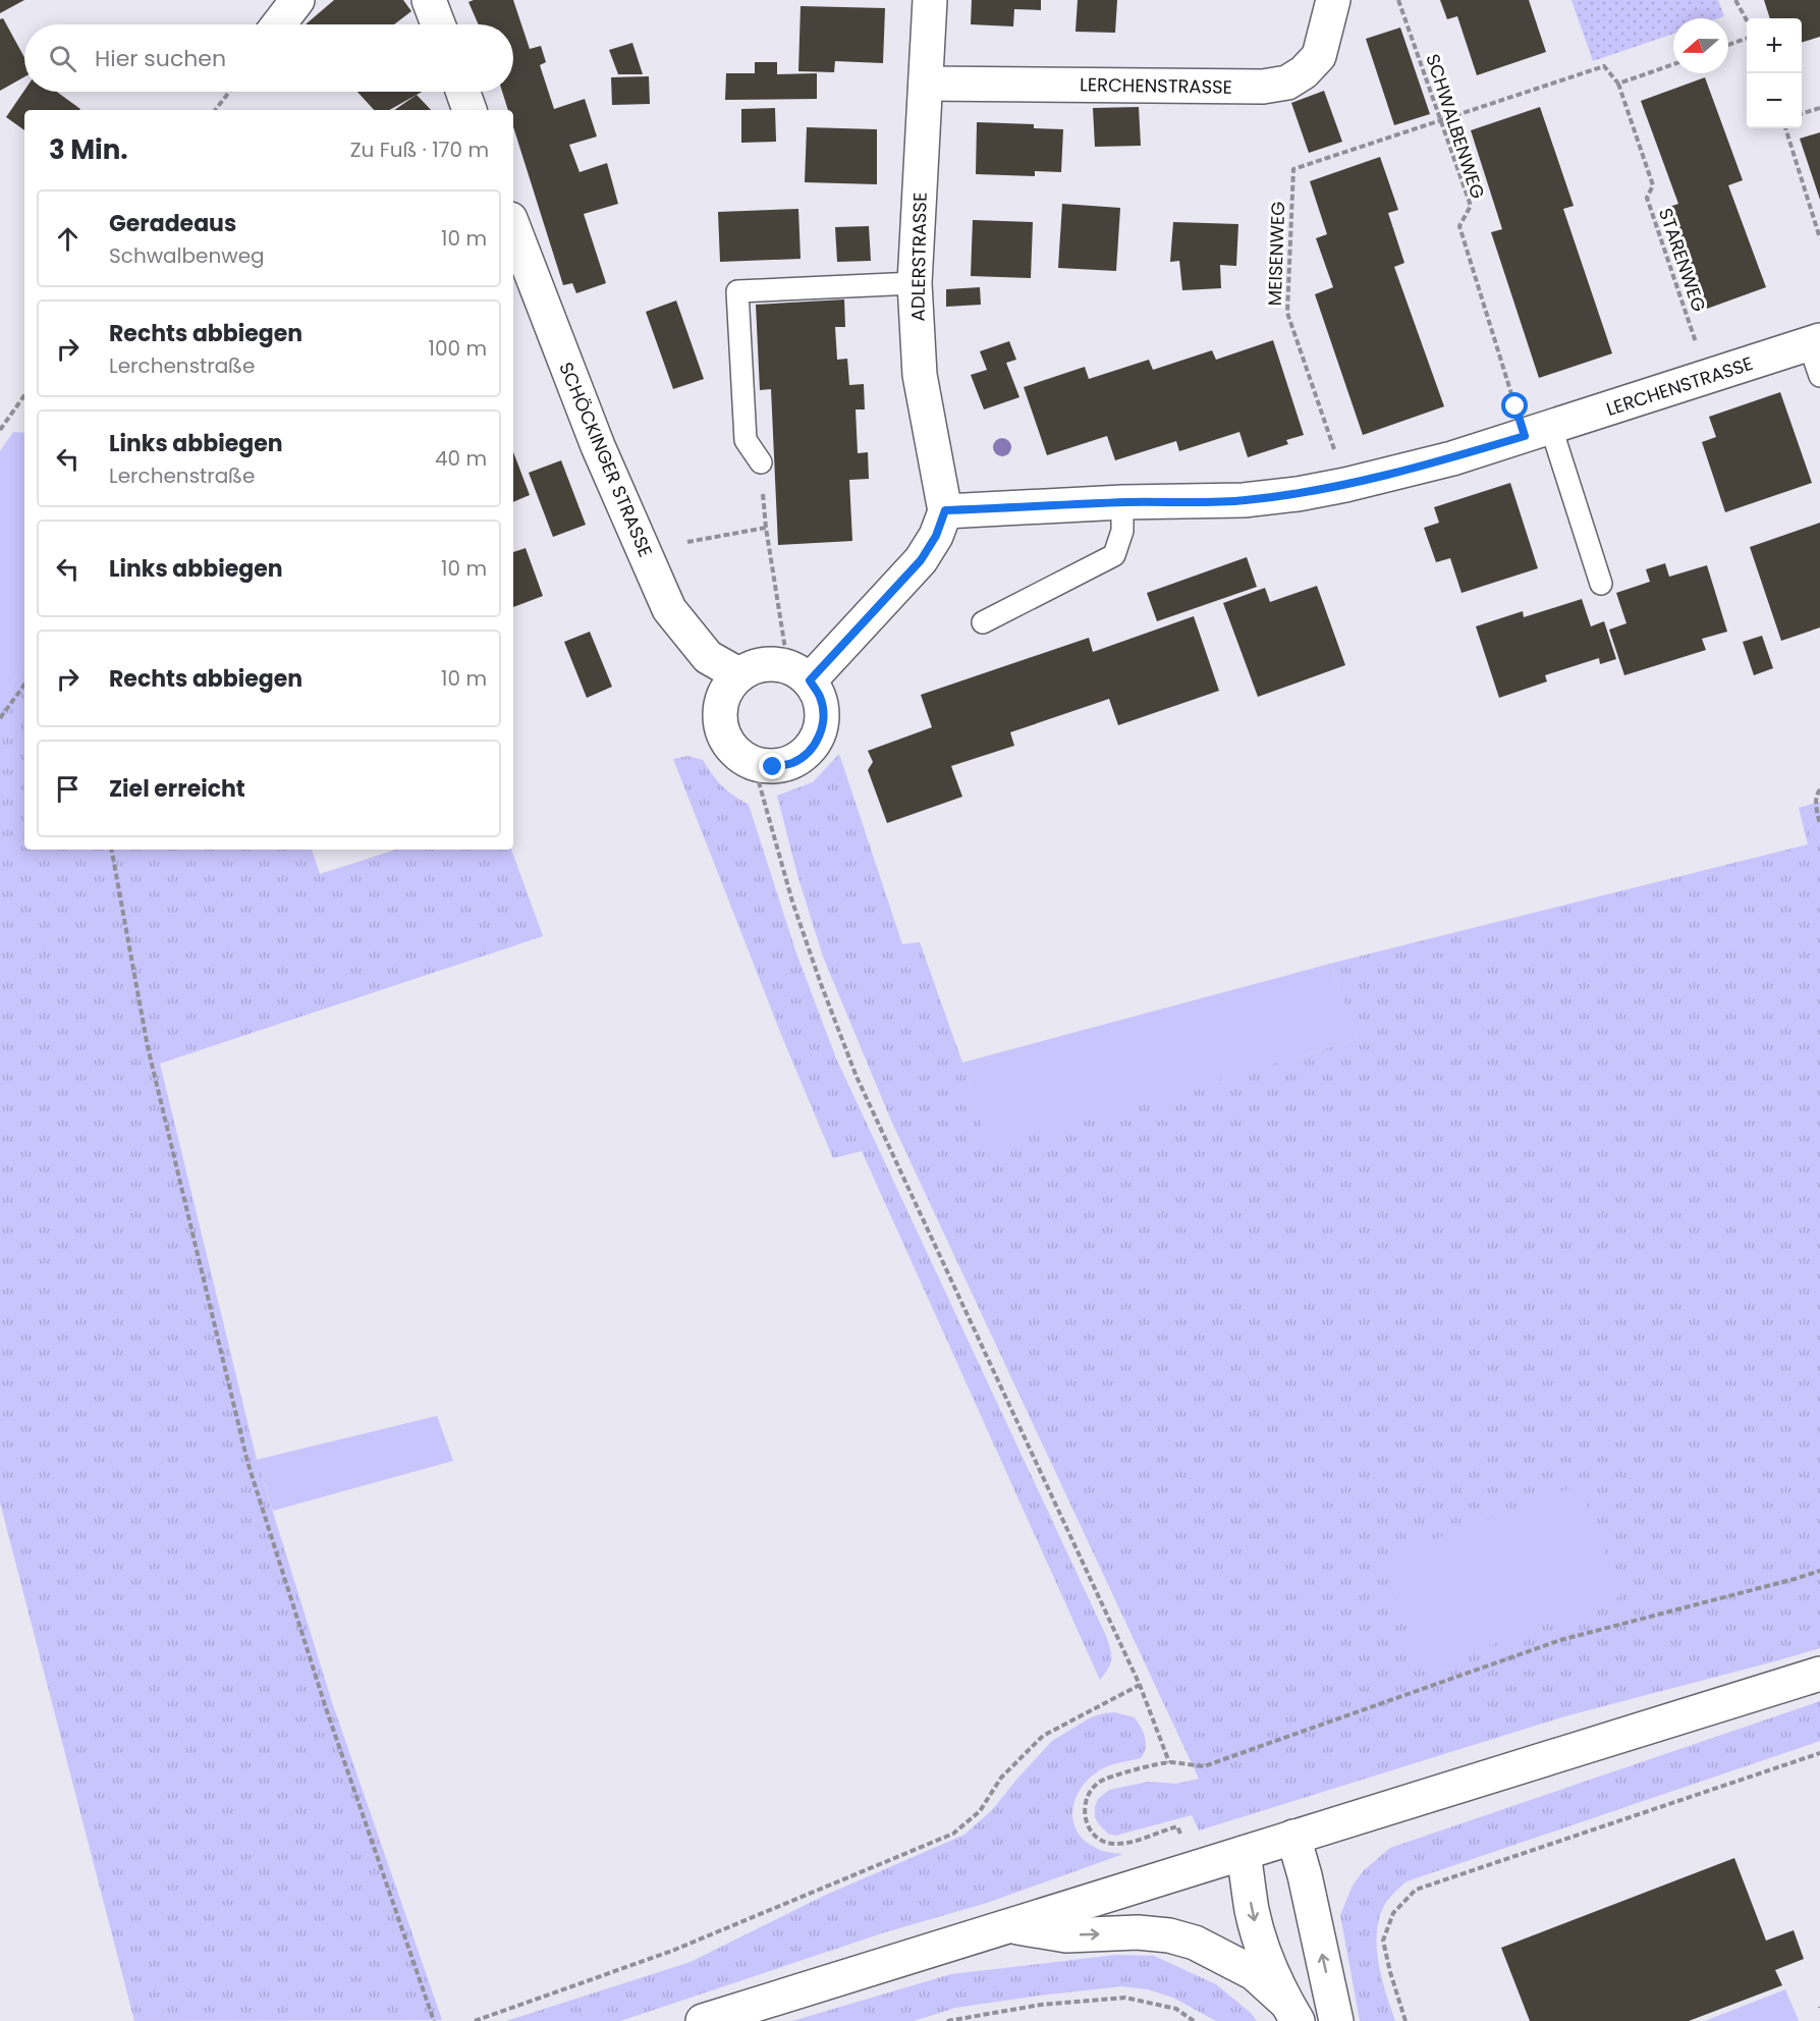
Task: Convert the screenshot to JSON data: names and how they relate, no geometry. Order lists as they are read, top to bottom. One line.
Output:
{"streets":{"street":["LERCHENSTRASSE","ADLERSTRASSE","SCHÖCKINGER STRASSE"],"path":["SCHWALBENWEG","MEISENWEG","STARENWEG"]},"crossings":[["LERCHENSTRASSE","SCHWALBENWEG"],["LERCHENSTRASSE","MEISENWEG"],["LERCHENSTRASSE","ADLERSTRASSE"],["LERCHENSTRASSE","STARENWEG"],["SCHWALBENWEG","MEISENWEG"]],"north":"left","page":{"map_buttons":["+","−"],"search":"Hier suchen","heading":["3 Min.","Zu Fuß · 170 m"],"list":[["Geradeaus","Schwalbenweg","10 m"],["Rechts abbiegen","Lerchenstraße","100 m"],["Links abbiegen","Lerchenstraße","40 m"],["Links abbiegen","10 m"],["Rechts abbiegen","10 m"],"Ziel erreicht"]}}
